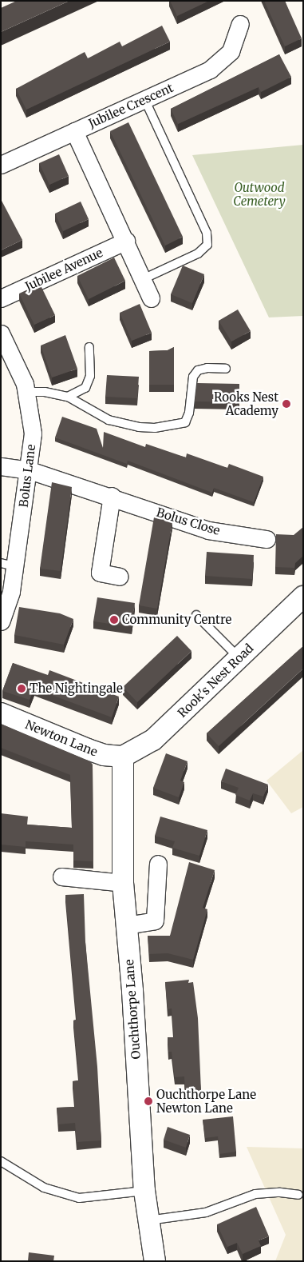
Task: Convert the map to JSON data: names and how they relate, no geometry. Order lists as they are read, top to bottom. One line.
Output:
{"streets":{"street":["Jubilee Crescent","Jubilee Avenue","Bolus Lane","Bolus Close","Rook's Nest Road","Newton Lane","Ouchthorpe Lane"]},"crossings":[["Bolus Lane","Bolus Close"],["Rook's Nest Road","Newton Lane"],["Rook's Nest Road","Ouchthorpe Lane"],["Newton Lane","Ouchthorpe Lane"]],"parks":["Outwood Cemetery"],"places":["Rooks Nest Academy","Community Centre","The Nightingale","Ouchthorpe Lane Newton Lane"]}
